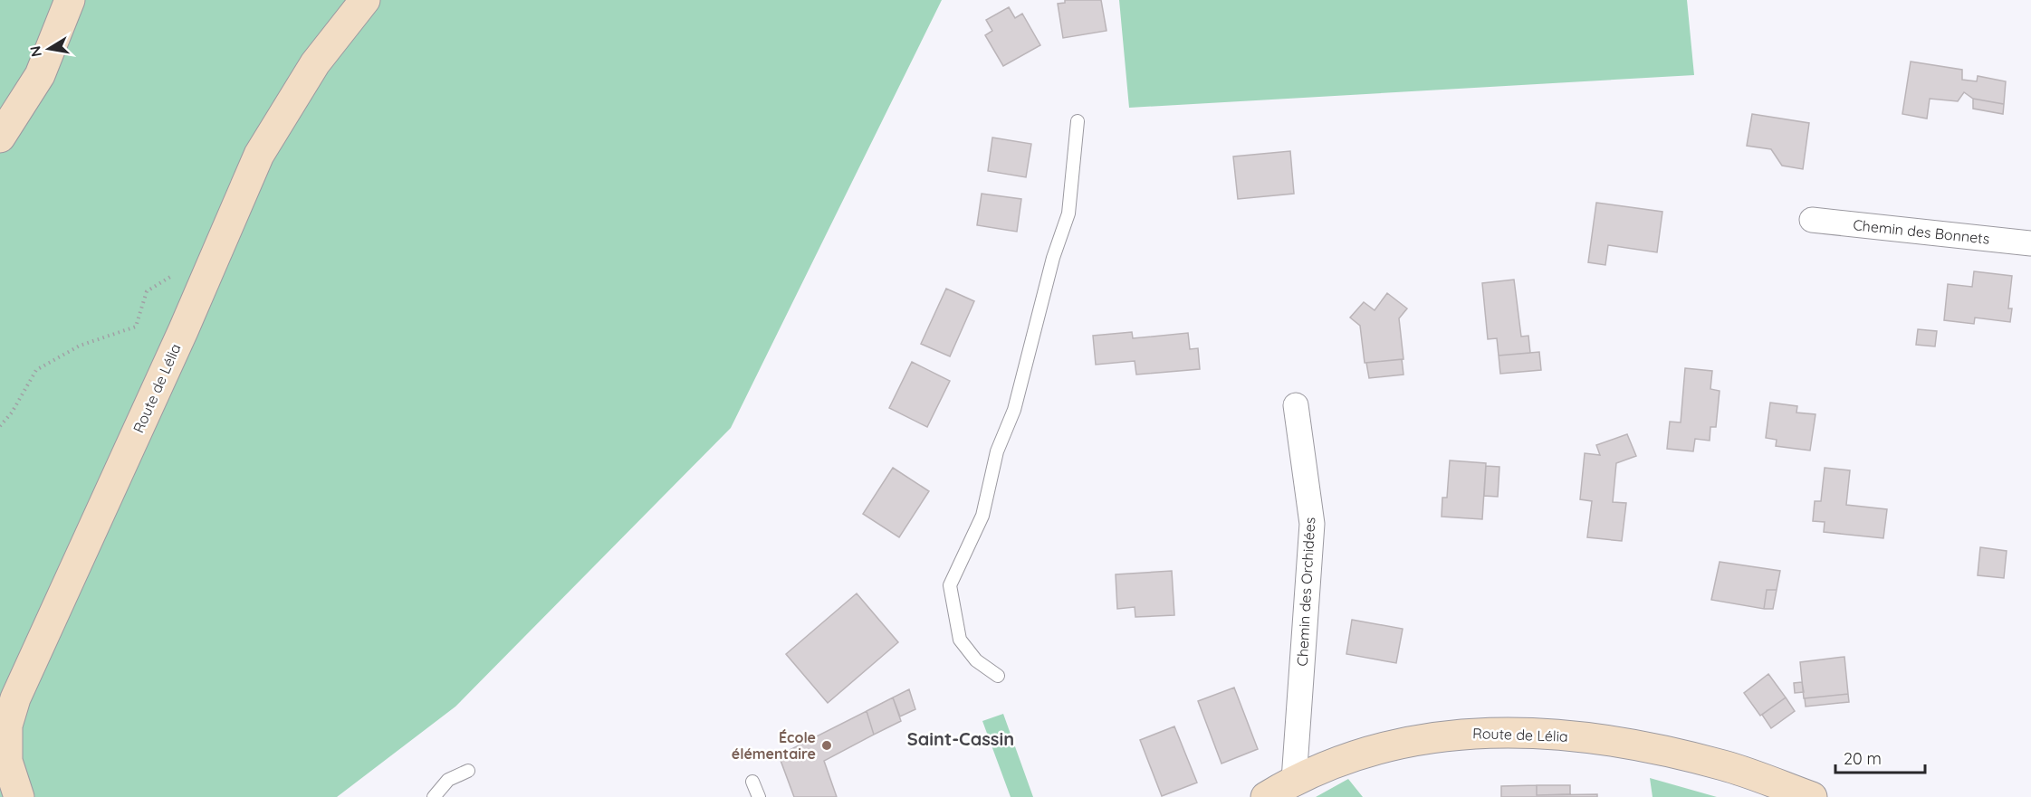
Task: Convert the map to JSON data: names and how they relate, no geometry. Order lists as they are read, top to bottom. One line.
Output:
{"streets":{"street":["Chemin des Bonnets","Route de Lélia","Chemin des Orchidées"]},"crossings":[["Route de Lélia","Chemin des Orchidées"]],"districts":["Saint-Cassin"],"places":["École élémentaire"],"scale_bar":"20 m","north":"left"}
